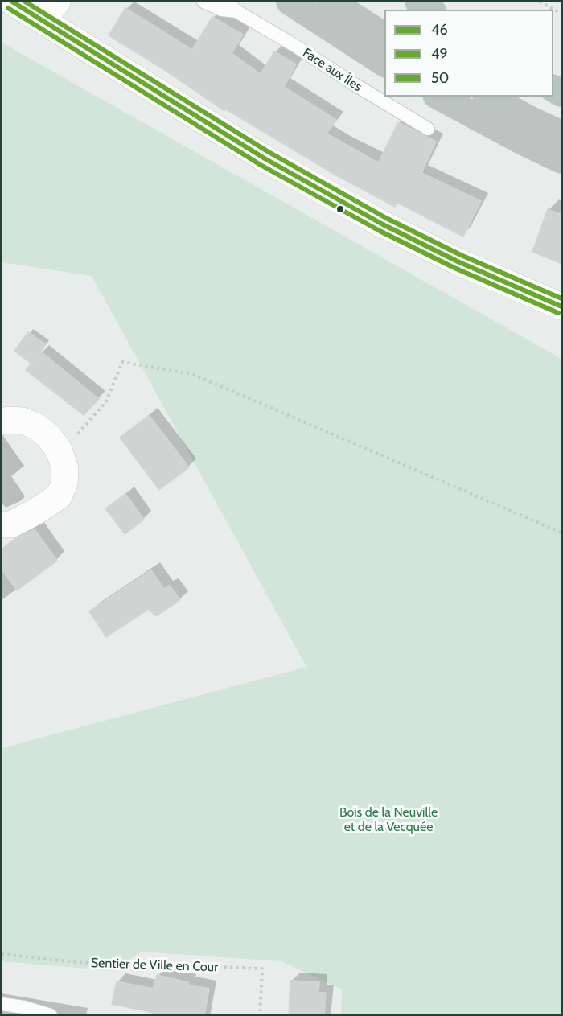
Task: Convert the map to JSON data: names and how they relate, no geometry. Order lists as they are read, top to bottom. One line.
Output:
{"streets":{"lane":["Face aux Îles"],"path":["Sentier de Ville en Cour"]},"parks":["Bois de la Neuville et de la Vecquée"],"lines":["transit line 46","transit line 50","transit line 49"],"legend":["46","49","50"]}
